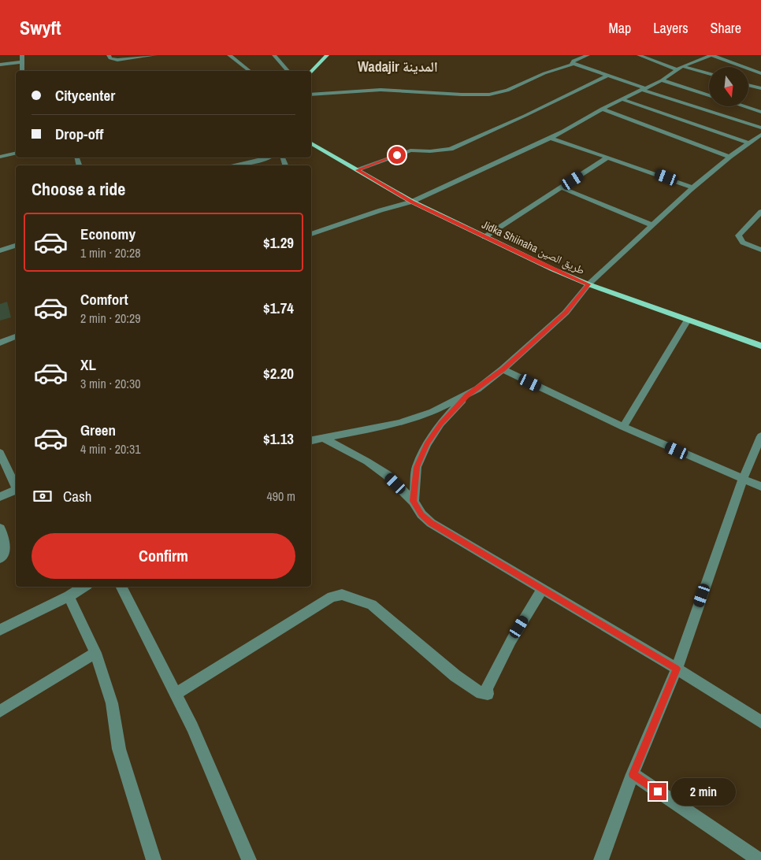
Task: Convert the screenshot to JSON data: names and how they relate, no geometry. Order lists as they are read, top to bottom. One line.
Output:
{"streets":{"main road":["Jidka Shiinaha طريق الصين"]},"districts":["Wadajir المدينة"],"north":"bottom","page":{"header":"Swyft","nav":["Map","Layers","Share"],"banner":["Citycenter","Drop-off"],"heading":"Choose a ride","list":[{"name":"Economy","note":"1 min · 20:28","value":"$1.29"},{"name":"Comfort","note":"2 min · 20:29","value":"$1.74"},{"name":"XL","note":"3 min · 20:30","value":"$2.20"},{"name":"Green","note":"4 min · 20:31","value":"$1.13"}],"pay":["Cash","490 m"],"buttons":"Confirm","bubble":"2 min"}}
